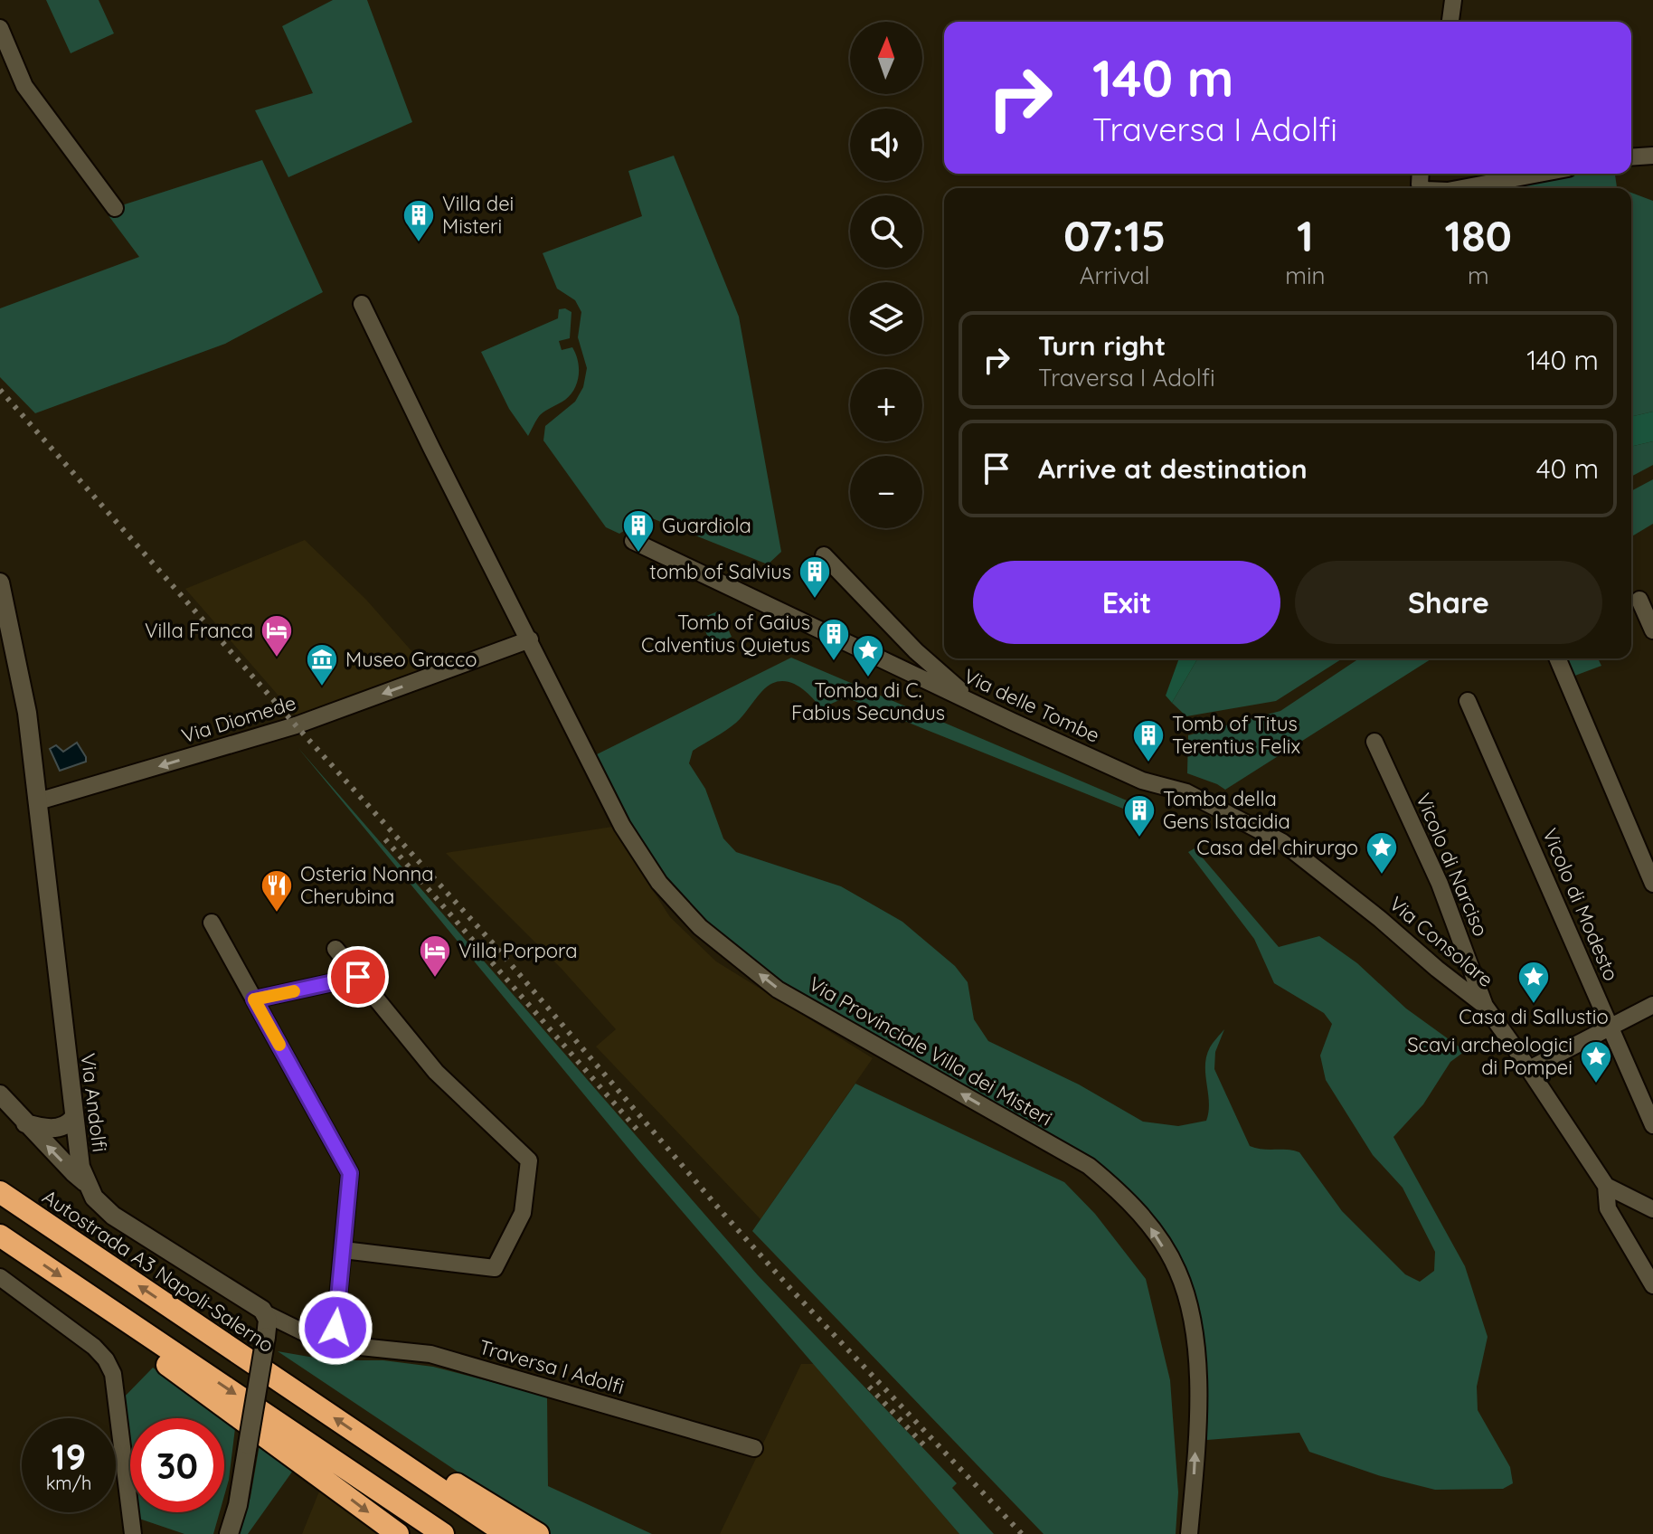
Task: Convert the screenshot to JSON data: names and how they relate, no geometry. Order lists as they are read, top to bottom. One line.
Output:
{"streets":{"highway":["Autostrada A3 Napoli-Salerno"],"street":["Via delle Tombe","Via Diomede","Vicolo di Narciso","Vicolo di Modesto","Via Consolare","Via Provinciale Villa dei Misteri","Via Andolfi","Traversa I Adolfi"]},"crossings":[["Via delle Tombe","Via Consolare"],["Via Diomede","Via Provinciale Villa dei Misteri"],["Via Diomede","Via Andolfi"],["Vicolo di Narciso","Via Consolare"],["Via Andolfi","Traversa I Adolfi"]],"one_way":["Via Diomede","Via Provinciale Villa dei Misteri"],"places":{"building":["Villa dei Misteri","Guardiola","tomb of Salvius","Tomb of Gaius Calventius Quietus","Tomb of Titus Terentius Felix","Tomba della Gens Istacidia"],"hotel":["Villa Franca","Villa Porpora"],"place":["Tomba di C. Fabius Secundus","Casa del chirurgo","Casa di Sallustio","Scavi archeologici di Pompei"],"museum":["Museo Gracco"],"restaurant":["Osteria Nonna Cherubina"]},"north":"top","page":{"map_buttons":["+","−"],"turn":["140 m","Traversa I Adolfi"],"eta":["07:15","Arrival","1","min","180","m"],"list":[{"name":"Turn right","note":"Traversa I Adolfi","value":"140 m"},{"name":"Arrive at destination","value":"40 m"}],"buttons":["Exit","Share"],"speed":"19 km/h","limit":"30"}}
